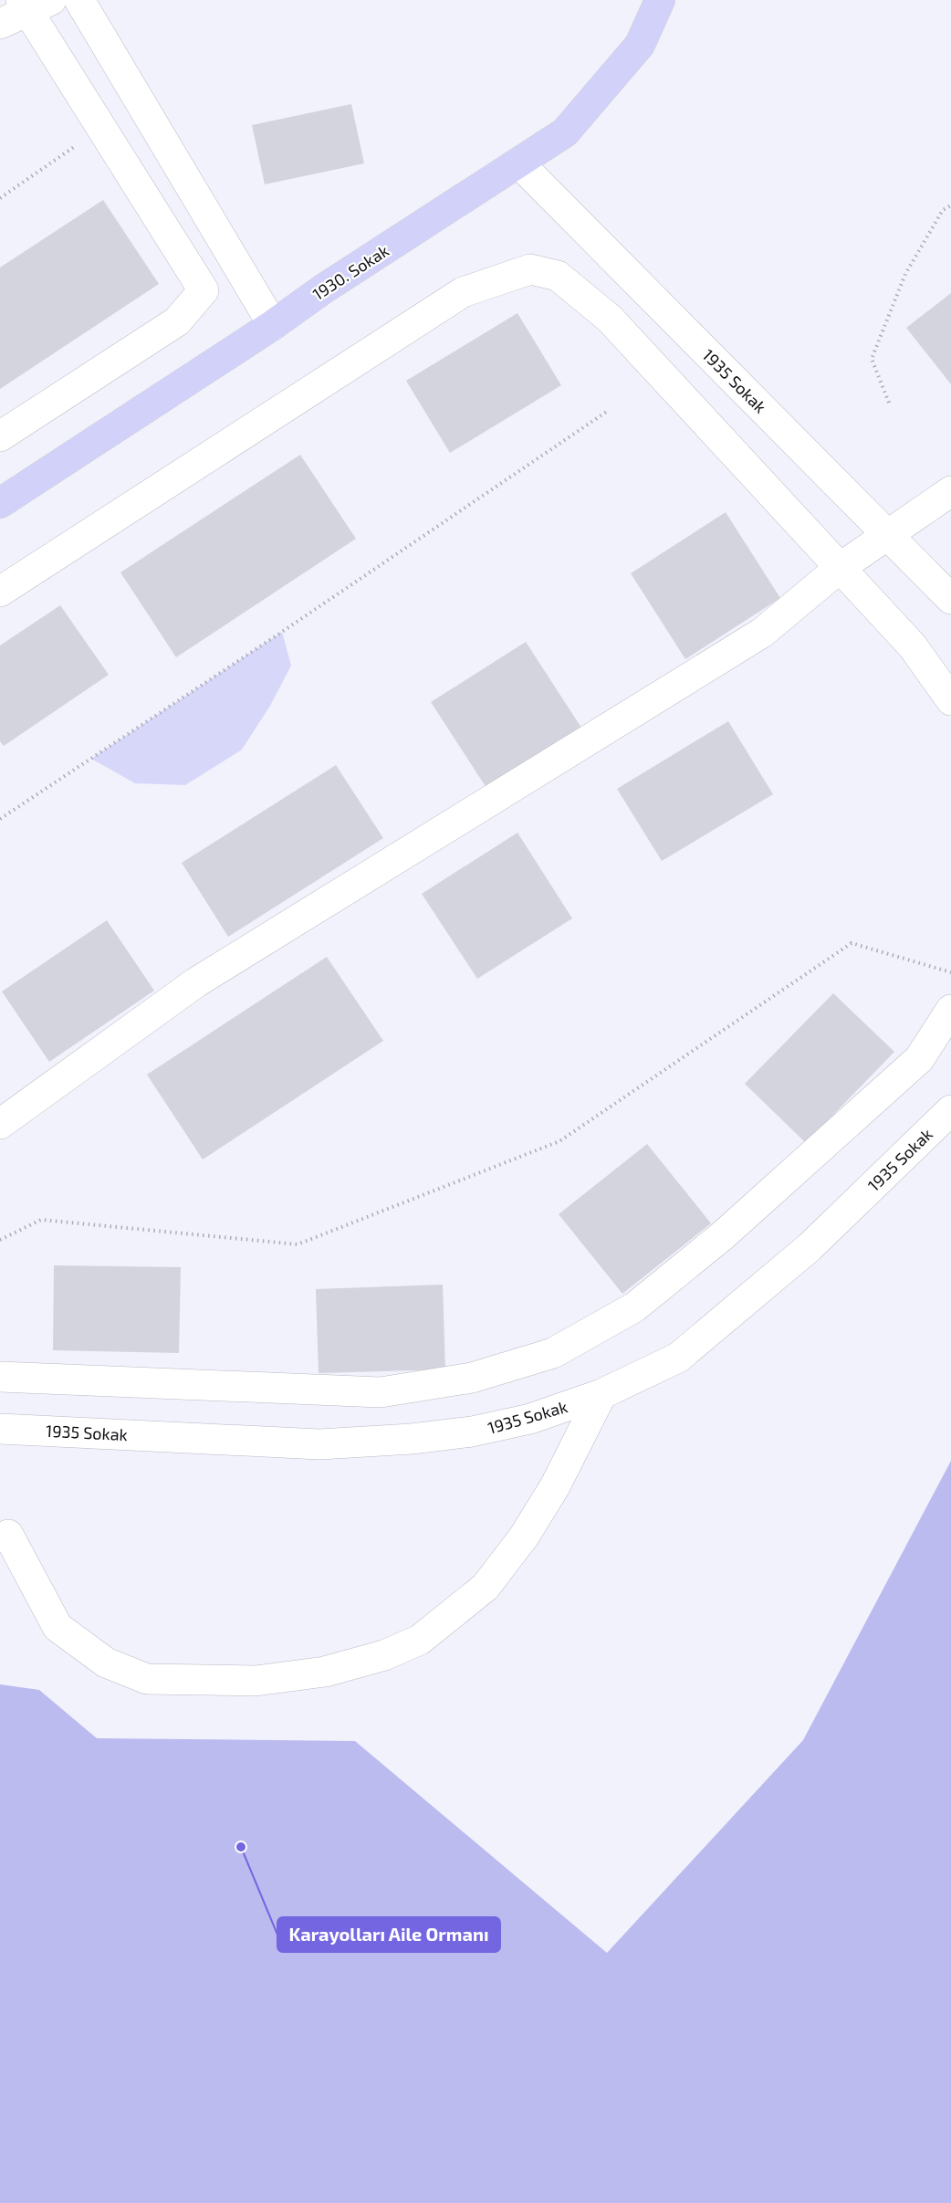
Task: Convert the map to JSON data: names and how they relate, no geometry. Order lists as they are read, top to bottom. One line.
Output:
{"streets":{"main road":["1930. Sokak"],"street":["1935 Sokak"]},"crossings":[["1930. Sokak","1935 Sokak"]],"places":["Karayolları Aile Ormanı"]}
